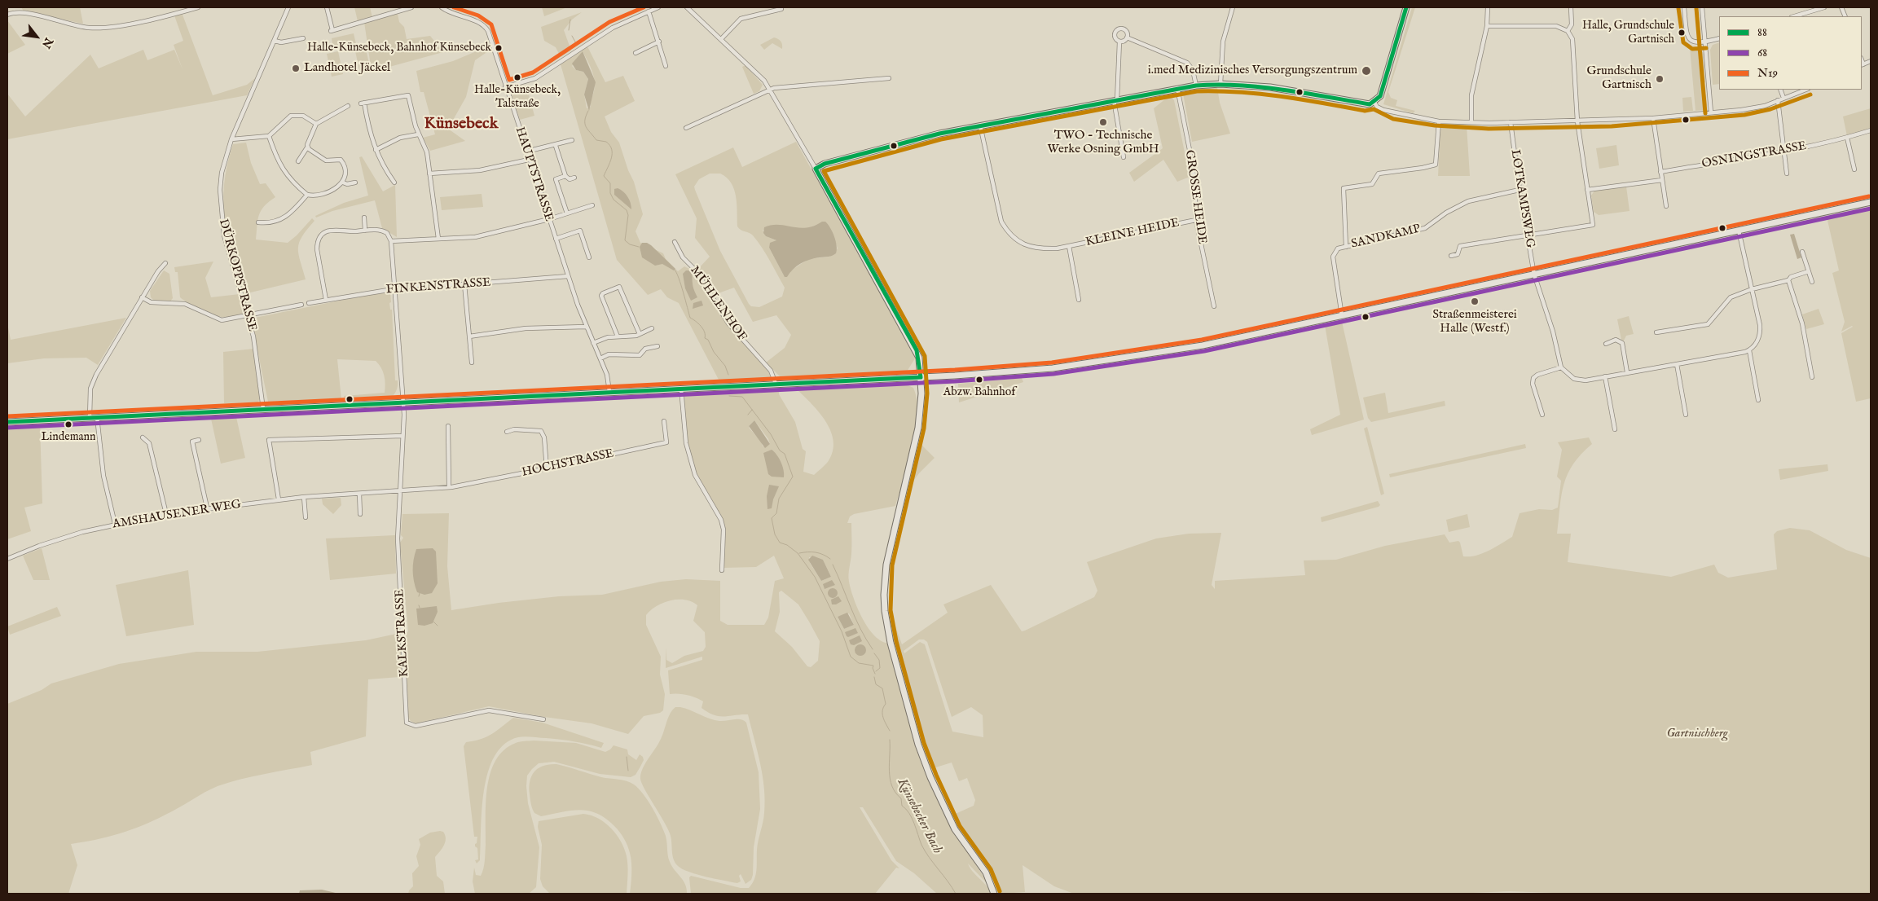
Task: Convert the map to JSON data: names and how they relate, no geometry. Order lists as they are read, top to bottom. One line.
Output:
{"streets":{"street":["OSNINGSTRASSE","HAUPTSTRASSE","GROSSE HEIDE","LOTKAMPSWEG","KLEINE HEIDE","SANDKAMP","DÜRKOPPSTRASSE","FINKENSTRASSE","MÜHLENHOF","HOCHSTRASSE","AMSHAUSENER WEG","KALKSTRASSE"]},"crossings":[["HAUPTSTRASSE","FINKENSTRASSE"],["GROSSE HEIDE","KLEINE HEIDE"],["LOTKAMPSWEG","SANDKAMP"],["FINKENSTRASSE","KALKSTRASSE"],["HOCHSTRASSE","AMSHAUSENER WEG"],["HOCHSTRASSE","KALKSTRASSE"]],"districts":["Künsebeck"],"water":["Künsebecker Bach"],"parks":["Gartnischberg"],"places":["Halle, Grundschule Gartnisch","Halle-Künsebeck, Bahnhof Künsebeck","Landhotel Jäckel","i.med Medizinisches Versorgungszentrum","Halle-Künsebeck, Talstraße","Grundschule Gartnisch","TWO - Technische Werke Osning GmbH","Straßenmeisterei Halle (Westf.)","Abzw. Bahnhof","Lindemann"],"lines":["transit line 88","transit line N19","transit line 68"],"legend":["88","68","N19"],"north":"bottom right"}
